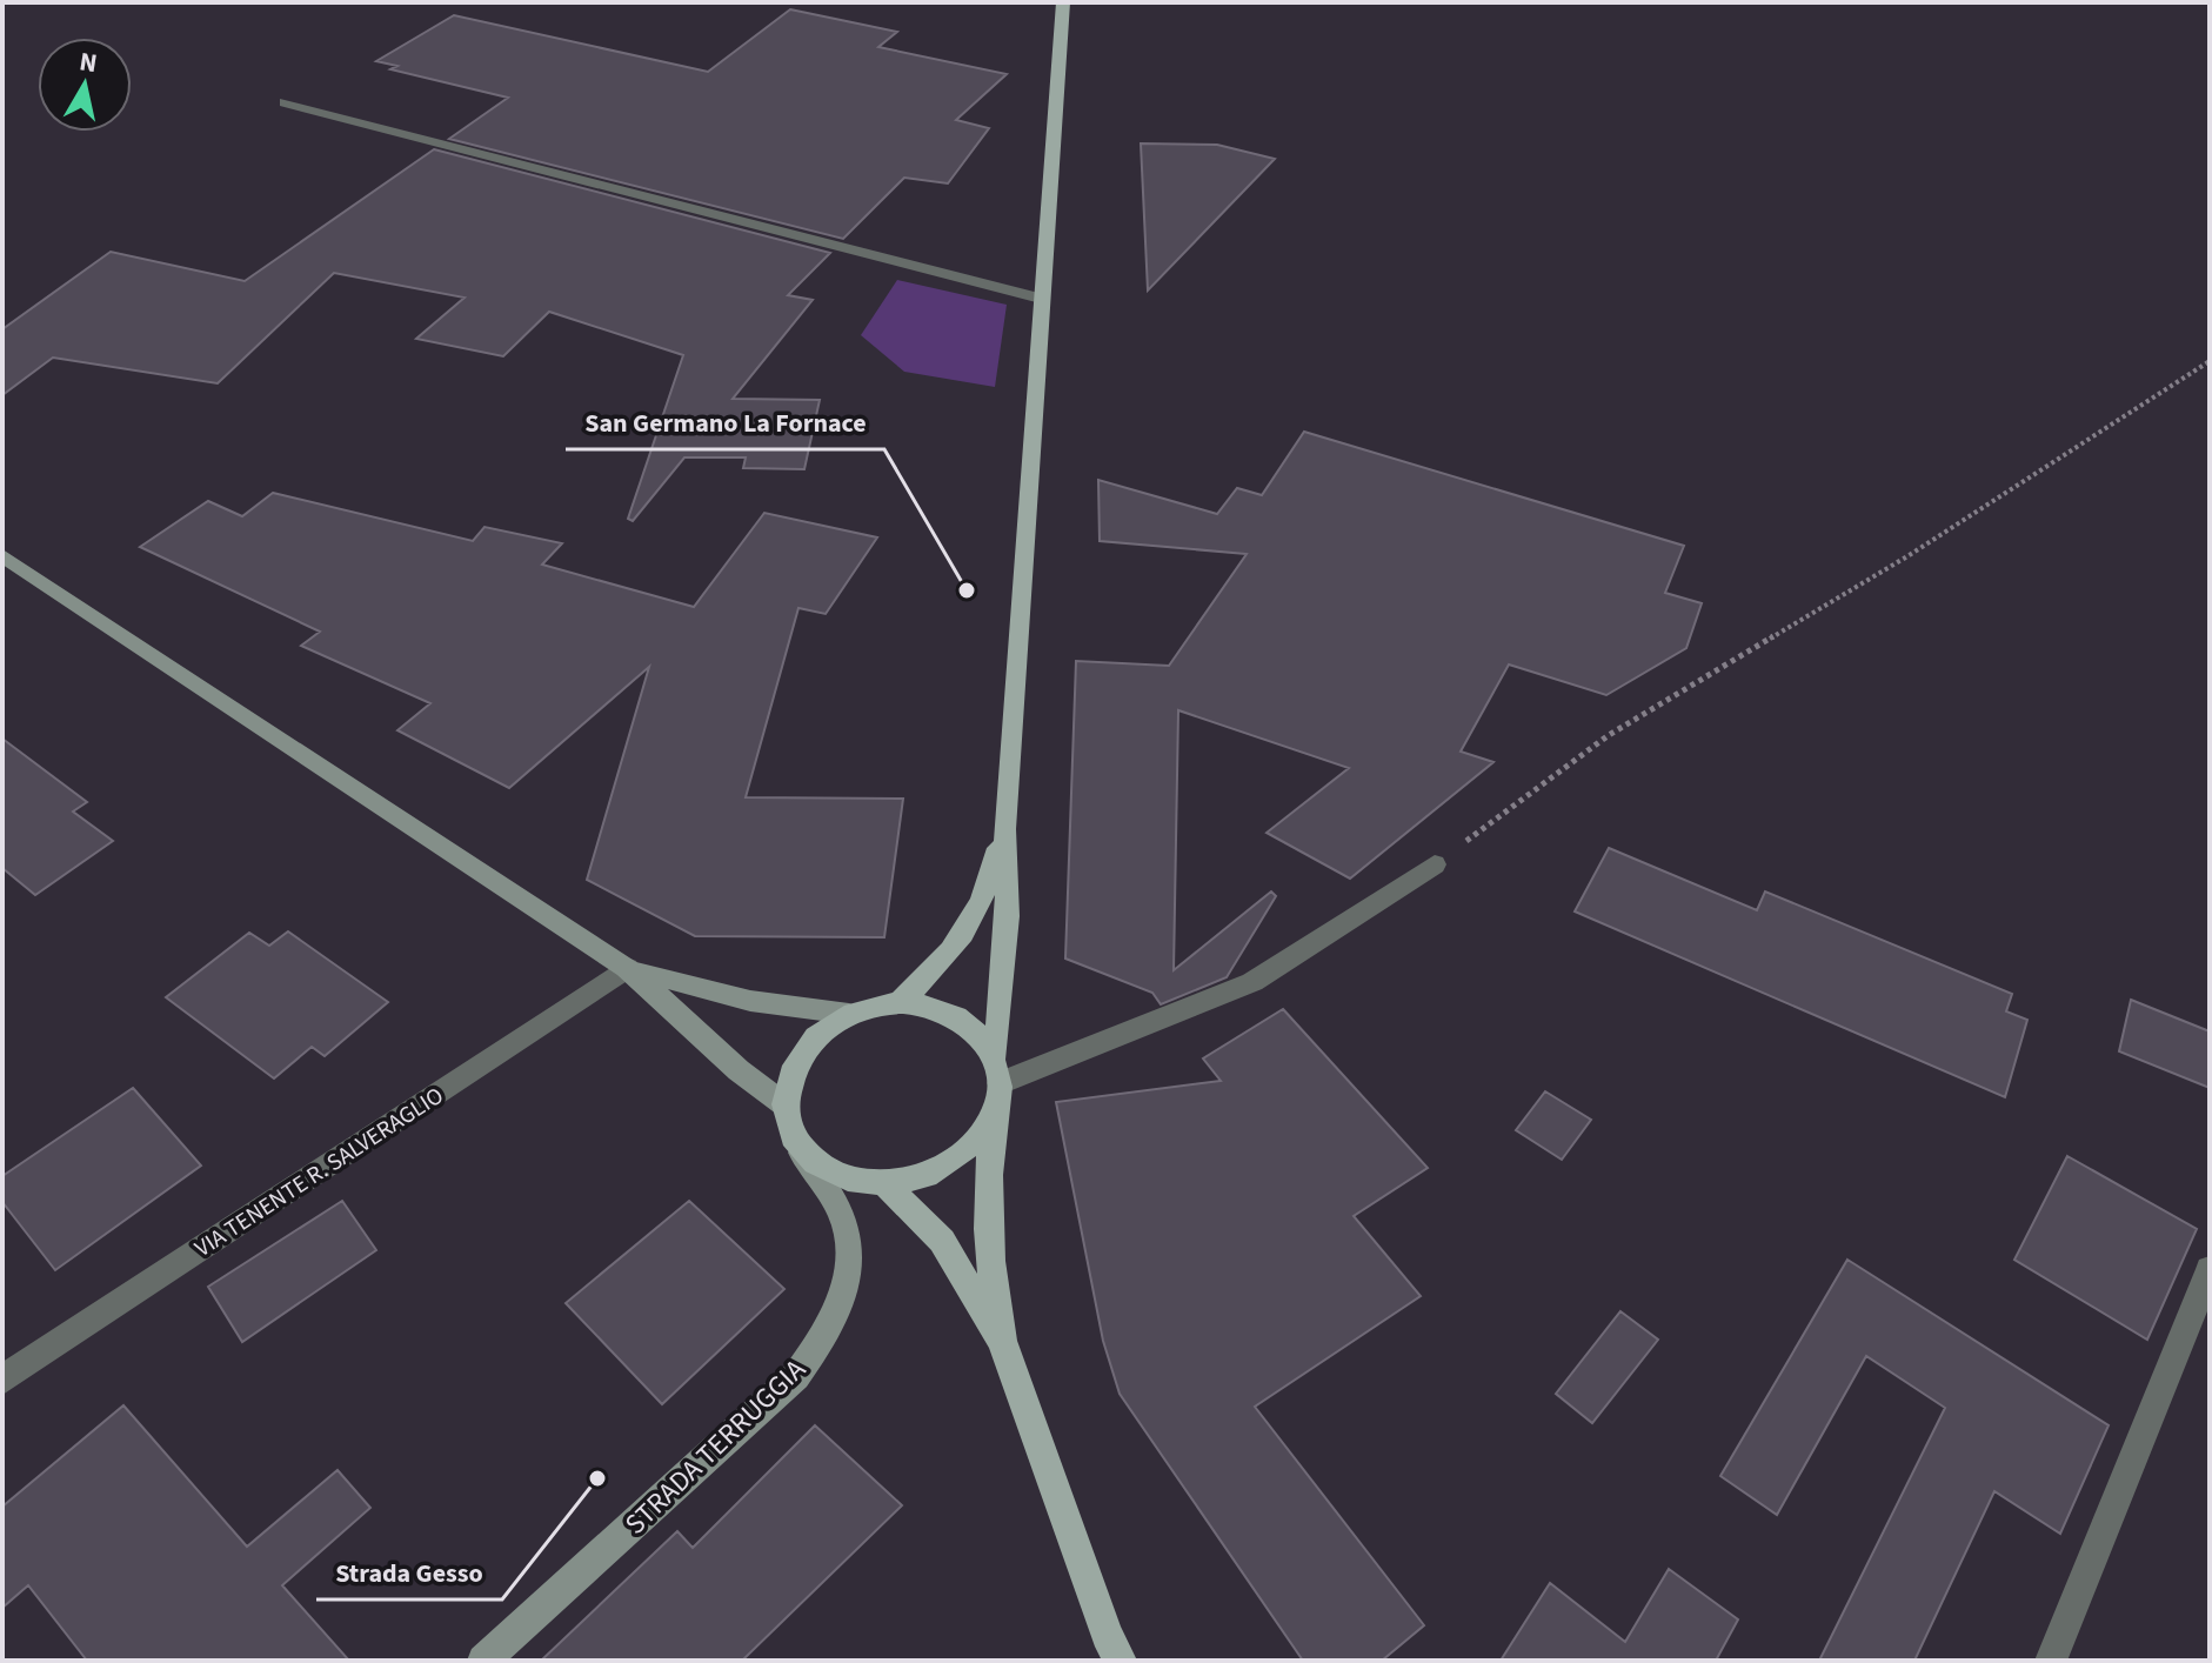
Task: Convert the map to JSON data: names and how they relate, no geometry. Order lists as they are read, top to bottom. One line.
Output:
{"streets":{"main road":["STRADA TERRUGGIA"],"street":["VIA TENENTE R. SALVERAGLIO"]},"places":["San Germano La Fornace","Strada Gesso"],"north":"top"}
